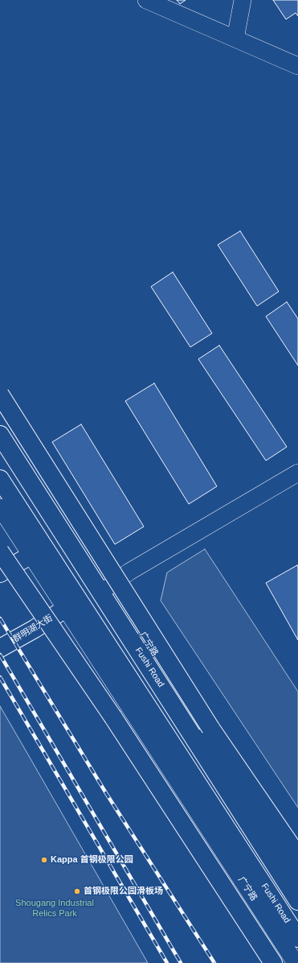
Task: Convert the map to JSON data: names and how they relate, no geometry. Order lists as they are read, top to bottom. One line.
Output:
{"streets":{"main road":["群明湖大街","Fushi Road"],"street":["广宁路"]},"crossings":[["群明湖大街","广宁路"]],"parks":["Shougang Industrial Relics Park"],"places":["Kappa 首钢极限公园","首钢极限公园滑板场"]}
